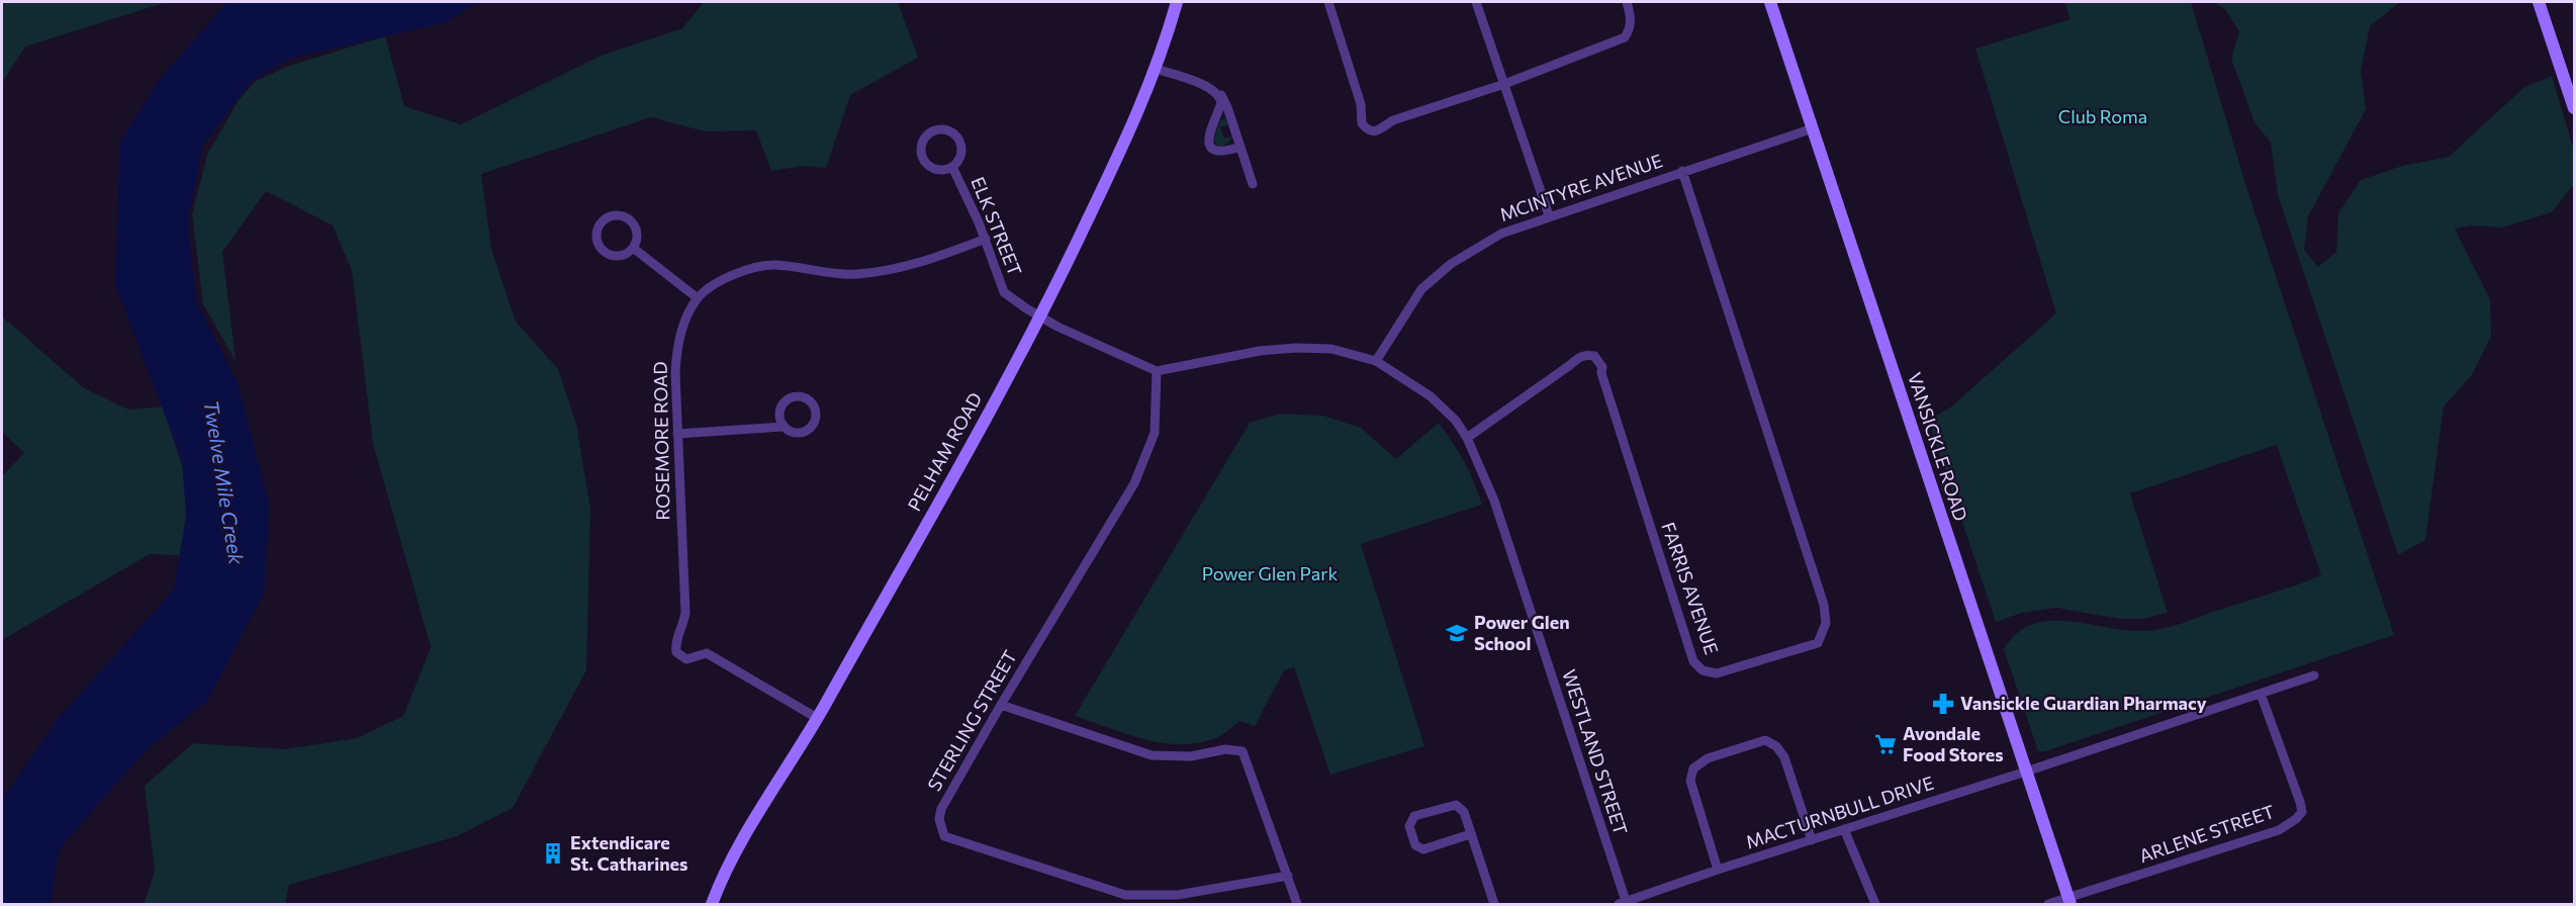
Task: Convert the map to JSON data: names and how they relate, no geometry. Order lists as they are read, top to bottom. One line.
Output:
{"streets":{"street":["MCINTYRE AVENUE","ELK STREET","ROSEMORE ROAD","VANSICKLE ROAD","PELHAM ROAD","FARRIS AVENUE","STERLING STREET","WESTLAND STREET","MACTURNBULL DRIVE","ARLENE STREET"]},"crossings":[["MCINTYRE AVENUE","VANSICKLE ROAD"],["MCINTYRE AVENUE","FARRIS AVENUE"],["MCINTYRE AVENUE","WESTLAND STREET"],["ELK STREET","ROSEMORE ROAD"],["ELK STREET","PELHAM ROAD"],["ROSEMORE ROAD","PELHAM ROAD"],["VANSICKLE ROAD","MACTURNBULL DRIVE"],["VANSICKLE ROAD","ARLENE STREET"],["FARRIS AVENUE","WESTLAND STREET"],["STERLING STREET","WESTLAND STREET"],["WESTLAND STREET","MACTURNBULL DRIVE"],["MACTURNBULL DRIVE","ARLENE STREET"]],"water":["Twelve Mile Creek"],"parks":["Club Roma","Power Glen Park"],"places":{"school or university":["Power Glen School"],"pharmacy":["Vansickle Guardian Pharmacy"],"supermarket":["Avondale Food Stores"],"building":["Extendicare St. Catharines"]}}
